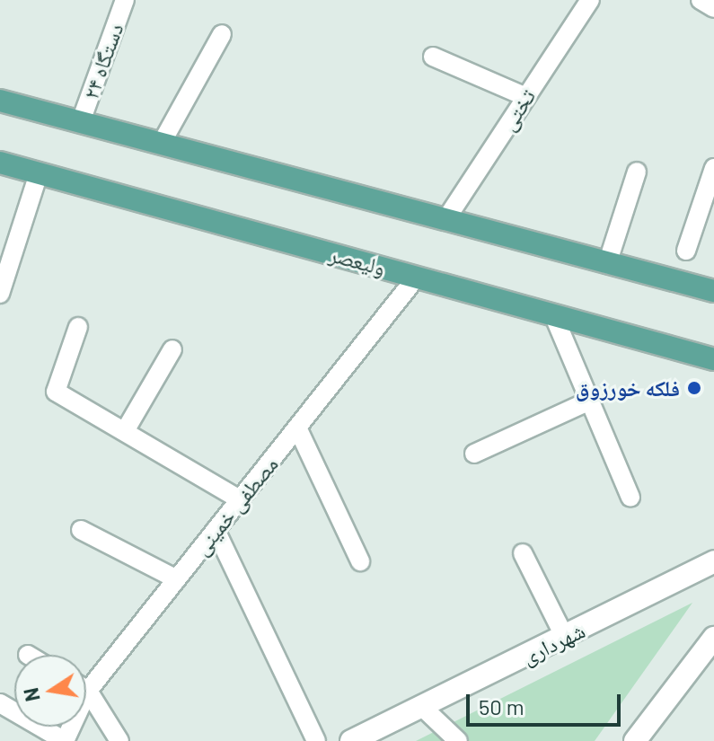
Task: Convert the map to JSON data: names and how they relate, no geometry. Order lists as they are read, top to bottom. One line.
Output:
{"streets":{"main road":["ولیعصر","شهرداری"],"street":["۲۴ دستگاه","تختی","مصطفی خمینی"]},"crossings":[["ولیعصر","مصطفی خمینی"]],"places":["فلکه خورزوق"],"scale_bar":"50 m","north":"left"}
